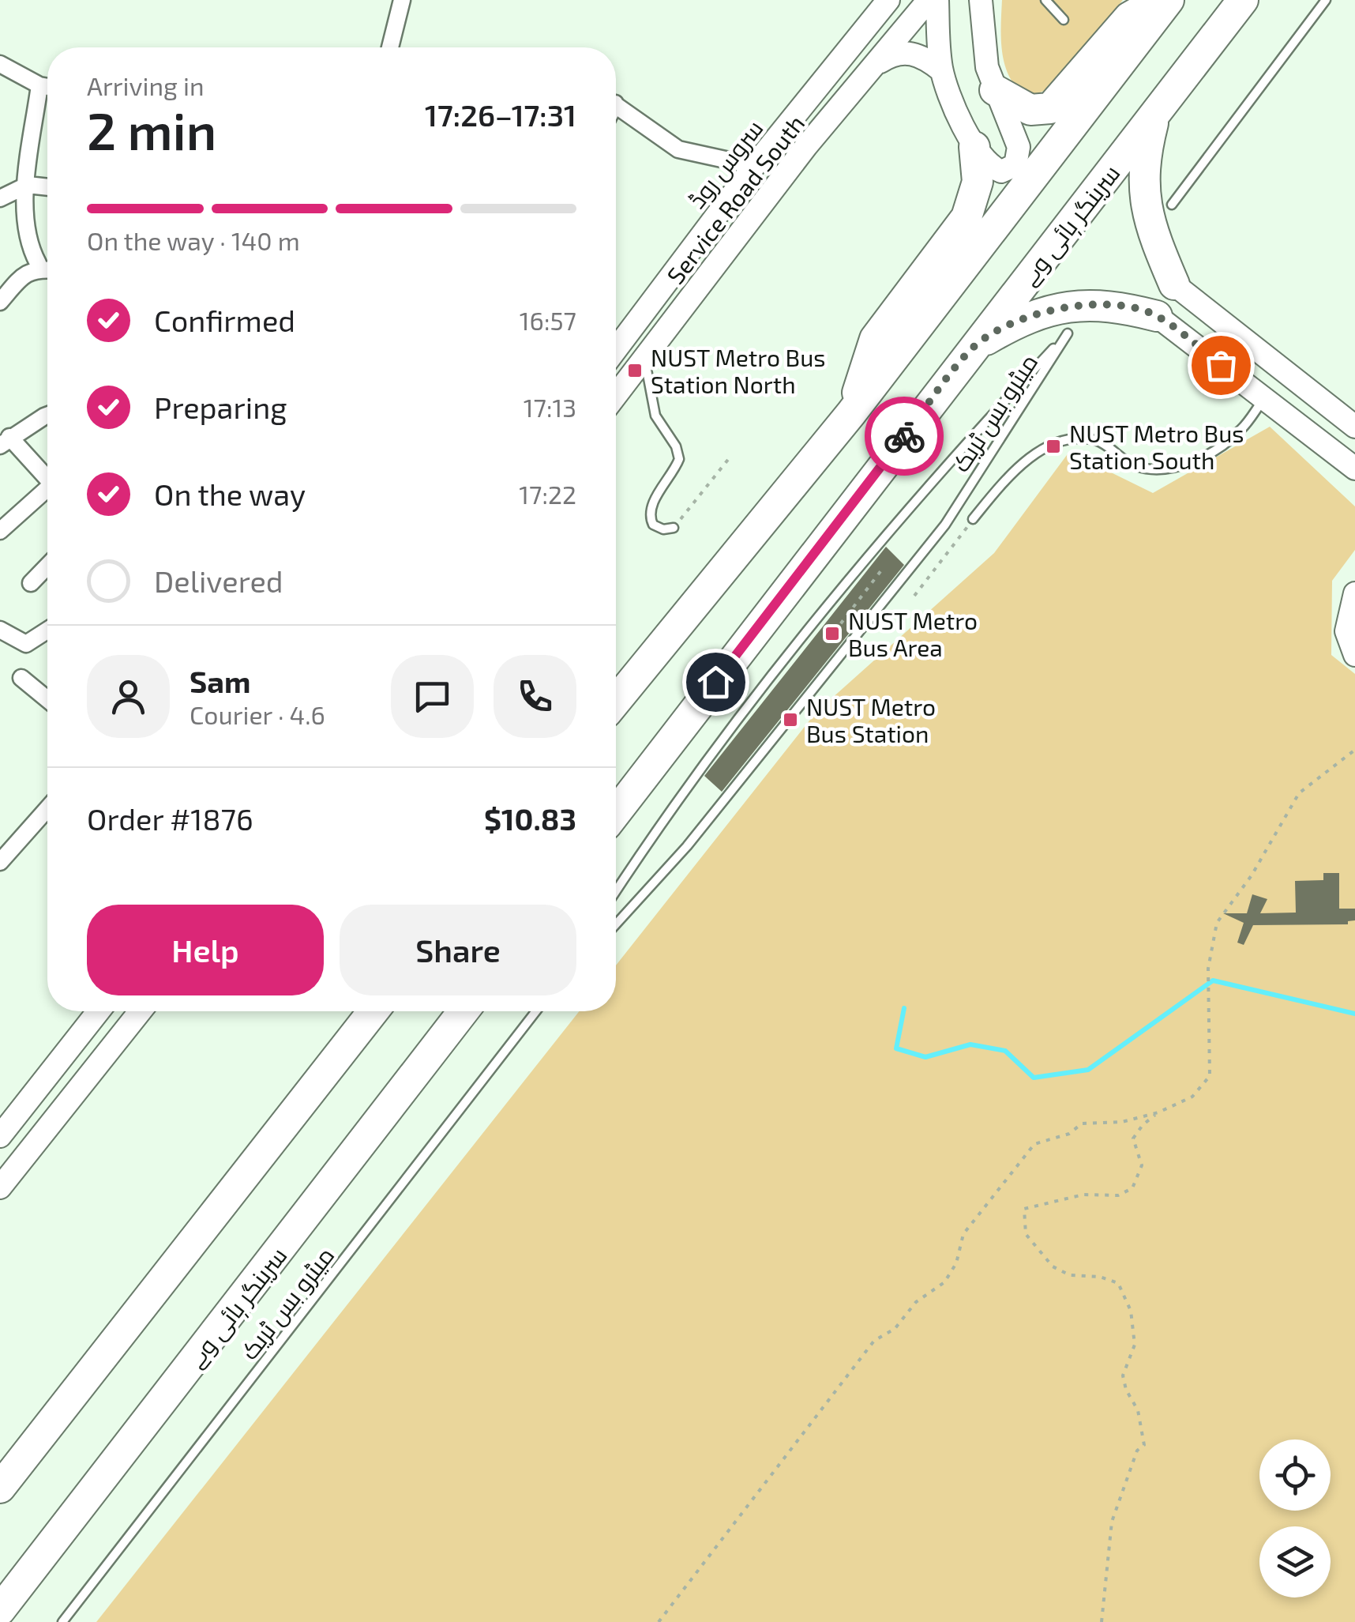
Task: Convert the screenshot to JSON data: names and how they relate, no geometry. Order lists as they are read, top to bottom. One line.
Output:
{"streets":{"highway":["سرینگر ہائی وے"],"main road":["سروس روڈ","Service Road South"],"lane":["میٹرو بس ٹریک"]},"places":{"transit":["NUST Metro Bus Station North","NUST Metro Bus Station South","NUST Metro Bus Area","NUST Metro Bus Station"]},"page":{"heading":["2 min","Arriving in","17:26–17:31"],"panel":["Sam","Courier · 4.6","Order #1876","$10.83"],"bar":"On the way · 140 m","list":[["Confirmed","16:57"],["Preparing","17:13"],["On the way","17:22"],"Delivered"],"buttons":["Help","Share"]}}
